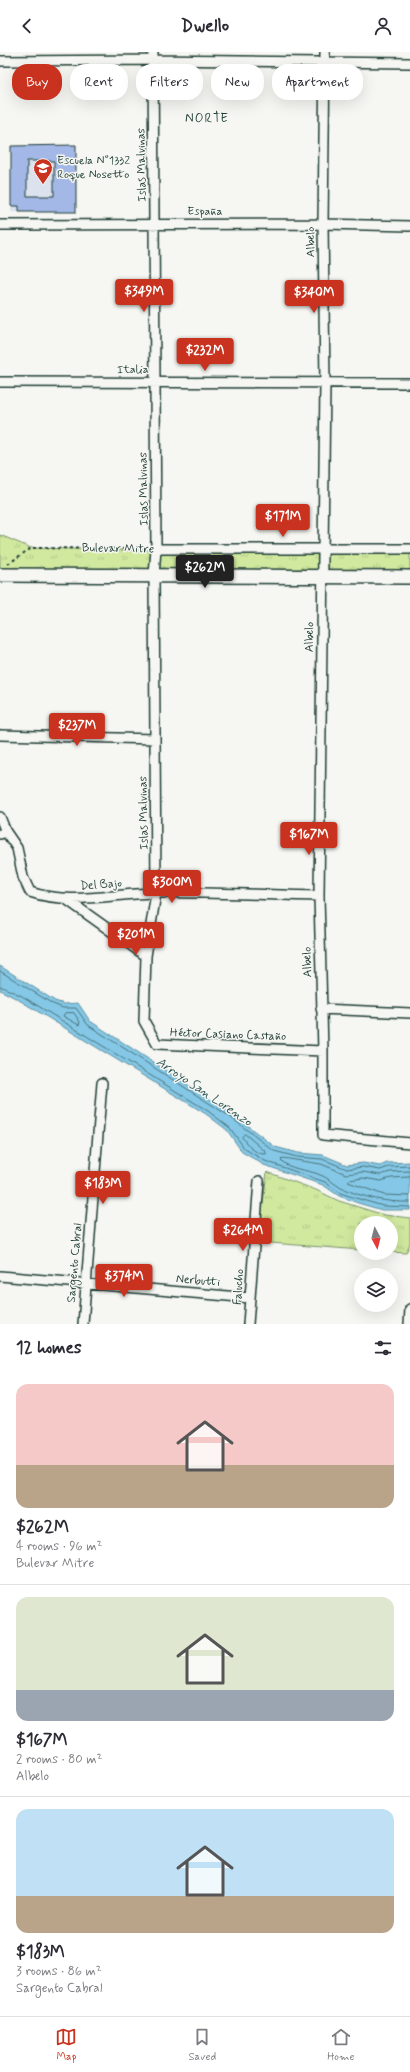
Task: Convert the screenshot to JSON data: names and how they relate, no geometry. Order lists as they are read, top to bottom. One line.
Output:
{"streets":{"street":["Islas Malvinas","España","Albelo","Italia","Bulevar Mitre","Del Bajo","Héctor Casiano Castaño","Sargento Cabral","Nerbutti","Falucho"]},"crossings":[["Islas Malvinas","España"],["Islas Malvinas","Italia"],["Islas Malvinas","Bulevar Mitre"],["Islas Malvinas","Del Bajo"],["Islas Malvinas","Héctor Casiano Castaño"],["España","Albelo"],["Albelo","Italia"],["Albelo","Bulevar Mitre"],["Albelo","Del Bajo"],["Albelo","Héctor Casiano Castaño"],["Sargento Cabral","Nerbutti"],["Nerbutti","Falucho"]],"districts":["NORTE"],"water":["Arroyo San Lorenzo"],"places":{"school or university":["Escuela N°1332 Roque Nosetto"]},"north":"bottom","page":{"header":"Dwello","chip":["Buy","Rent","Filters","New","Apartment"],"price":["$349M","$340M","$232M","$171M","$262M","$237M","$167M","$300M","$201M","$183M","$264M","$374M"],"heading":"12 homes","list":[{"name":"$262M","note":"4 rooms · 96 m² · Bulevar Mitre"},{"name":"$167M","note":"2 rooms · 80 m² · Albelo"},{"name":"$183M","note":"3 rooms · 86 m² · Sargento Cabral"}],"tabs":["Map","Saved","Home"]}}
